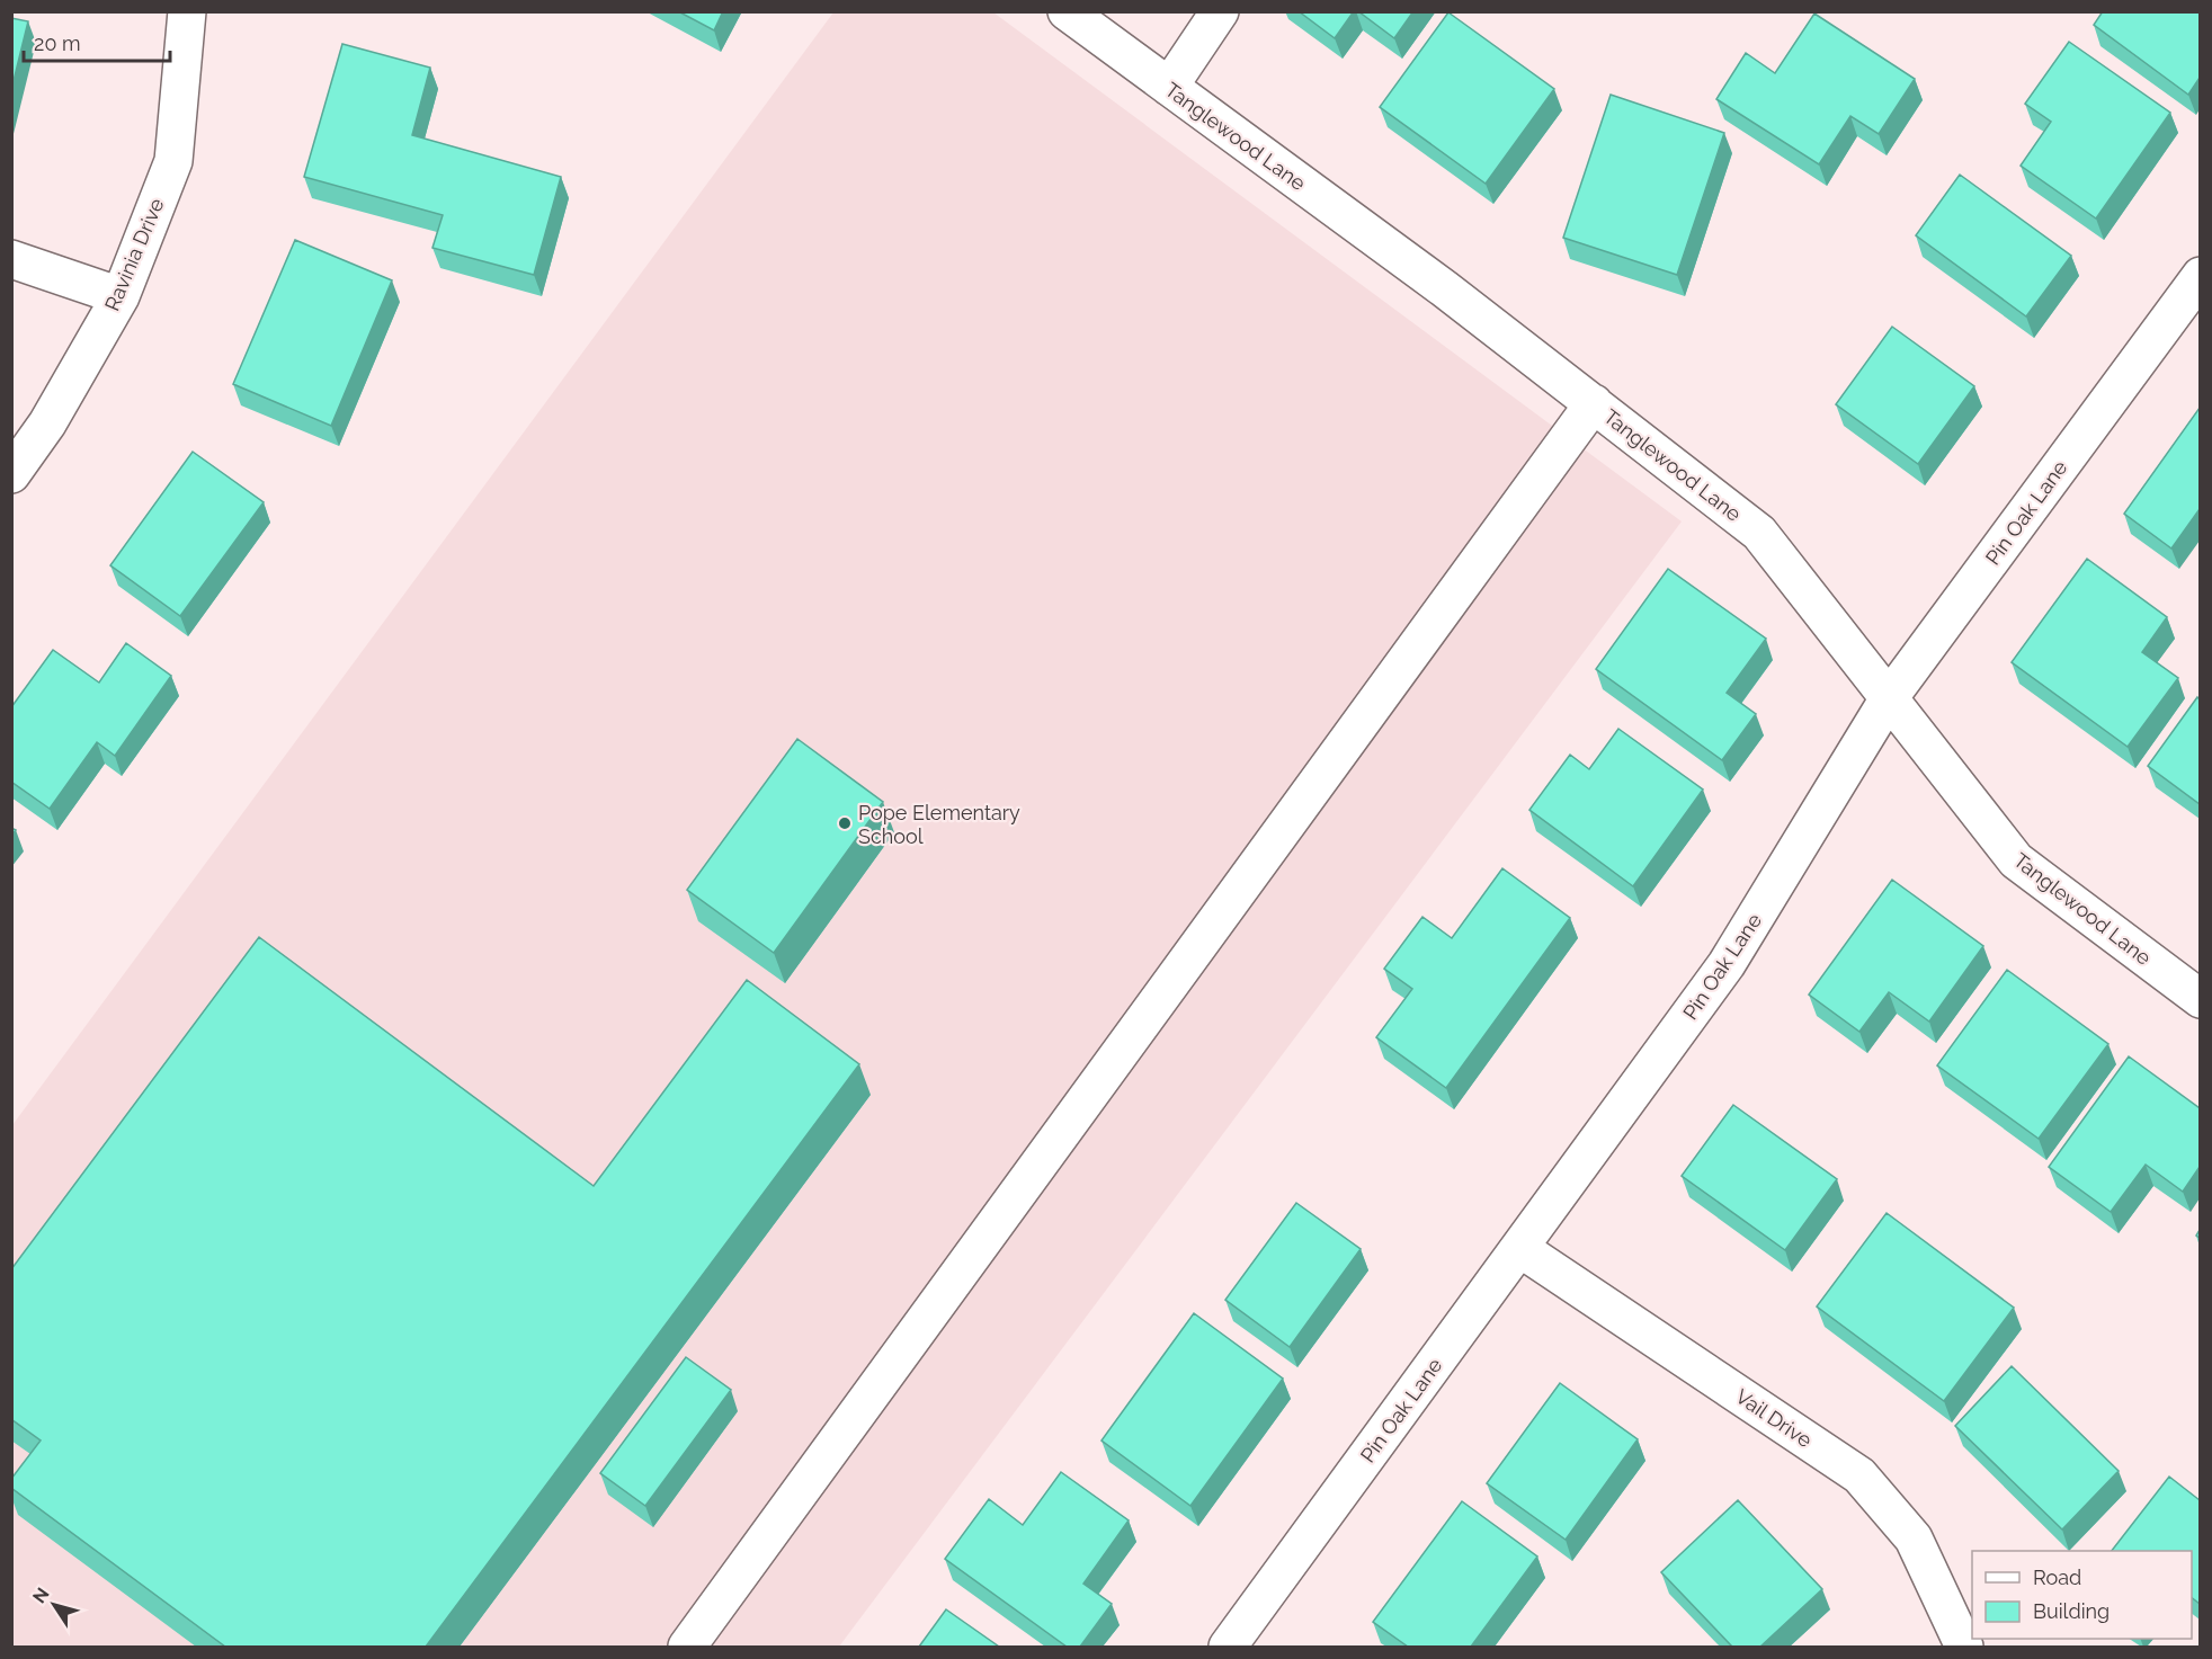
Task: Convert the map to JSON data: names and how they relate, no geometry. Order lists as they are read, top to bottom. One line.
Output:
{"streets":{"street":["Tanglewood Lane","Ravinia Drive","Pin Oak Lane","Vail Drive"]},"crossings":[["Tanglewood Lane","Pin Oak Lane"],["Pin Oak Lane","Vail Drive"]],"places":["Pope Elementary School"],"legend":["Road","Building"],"scale_bar":"20 m","north":"top left"}
